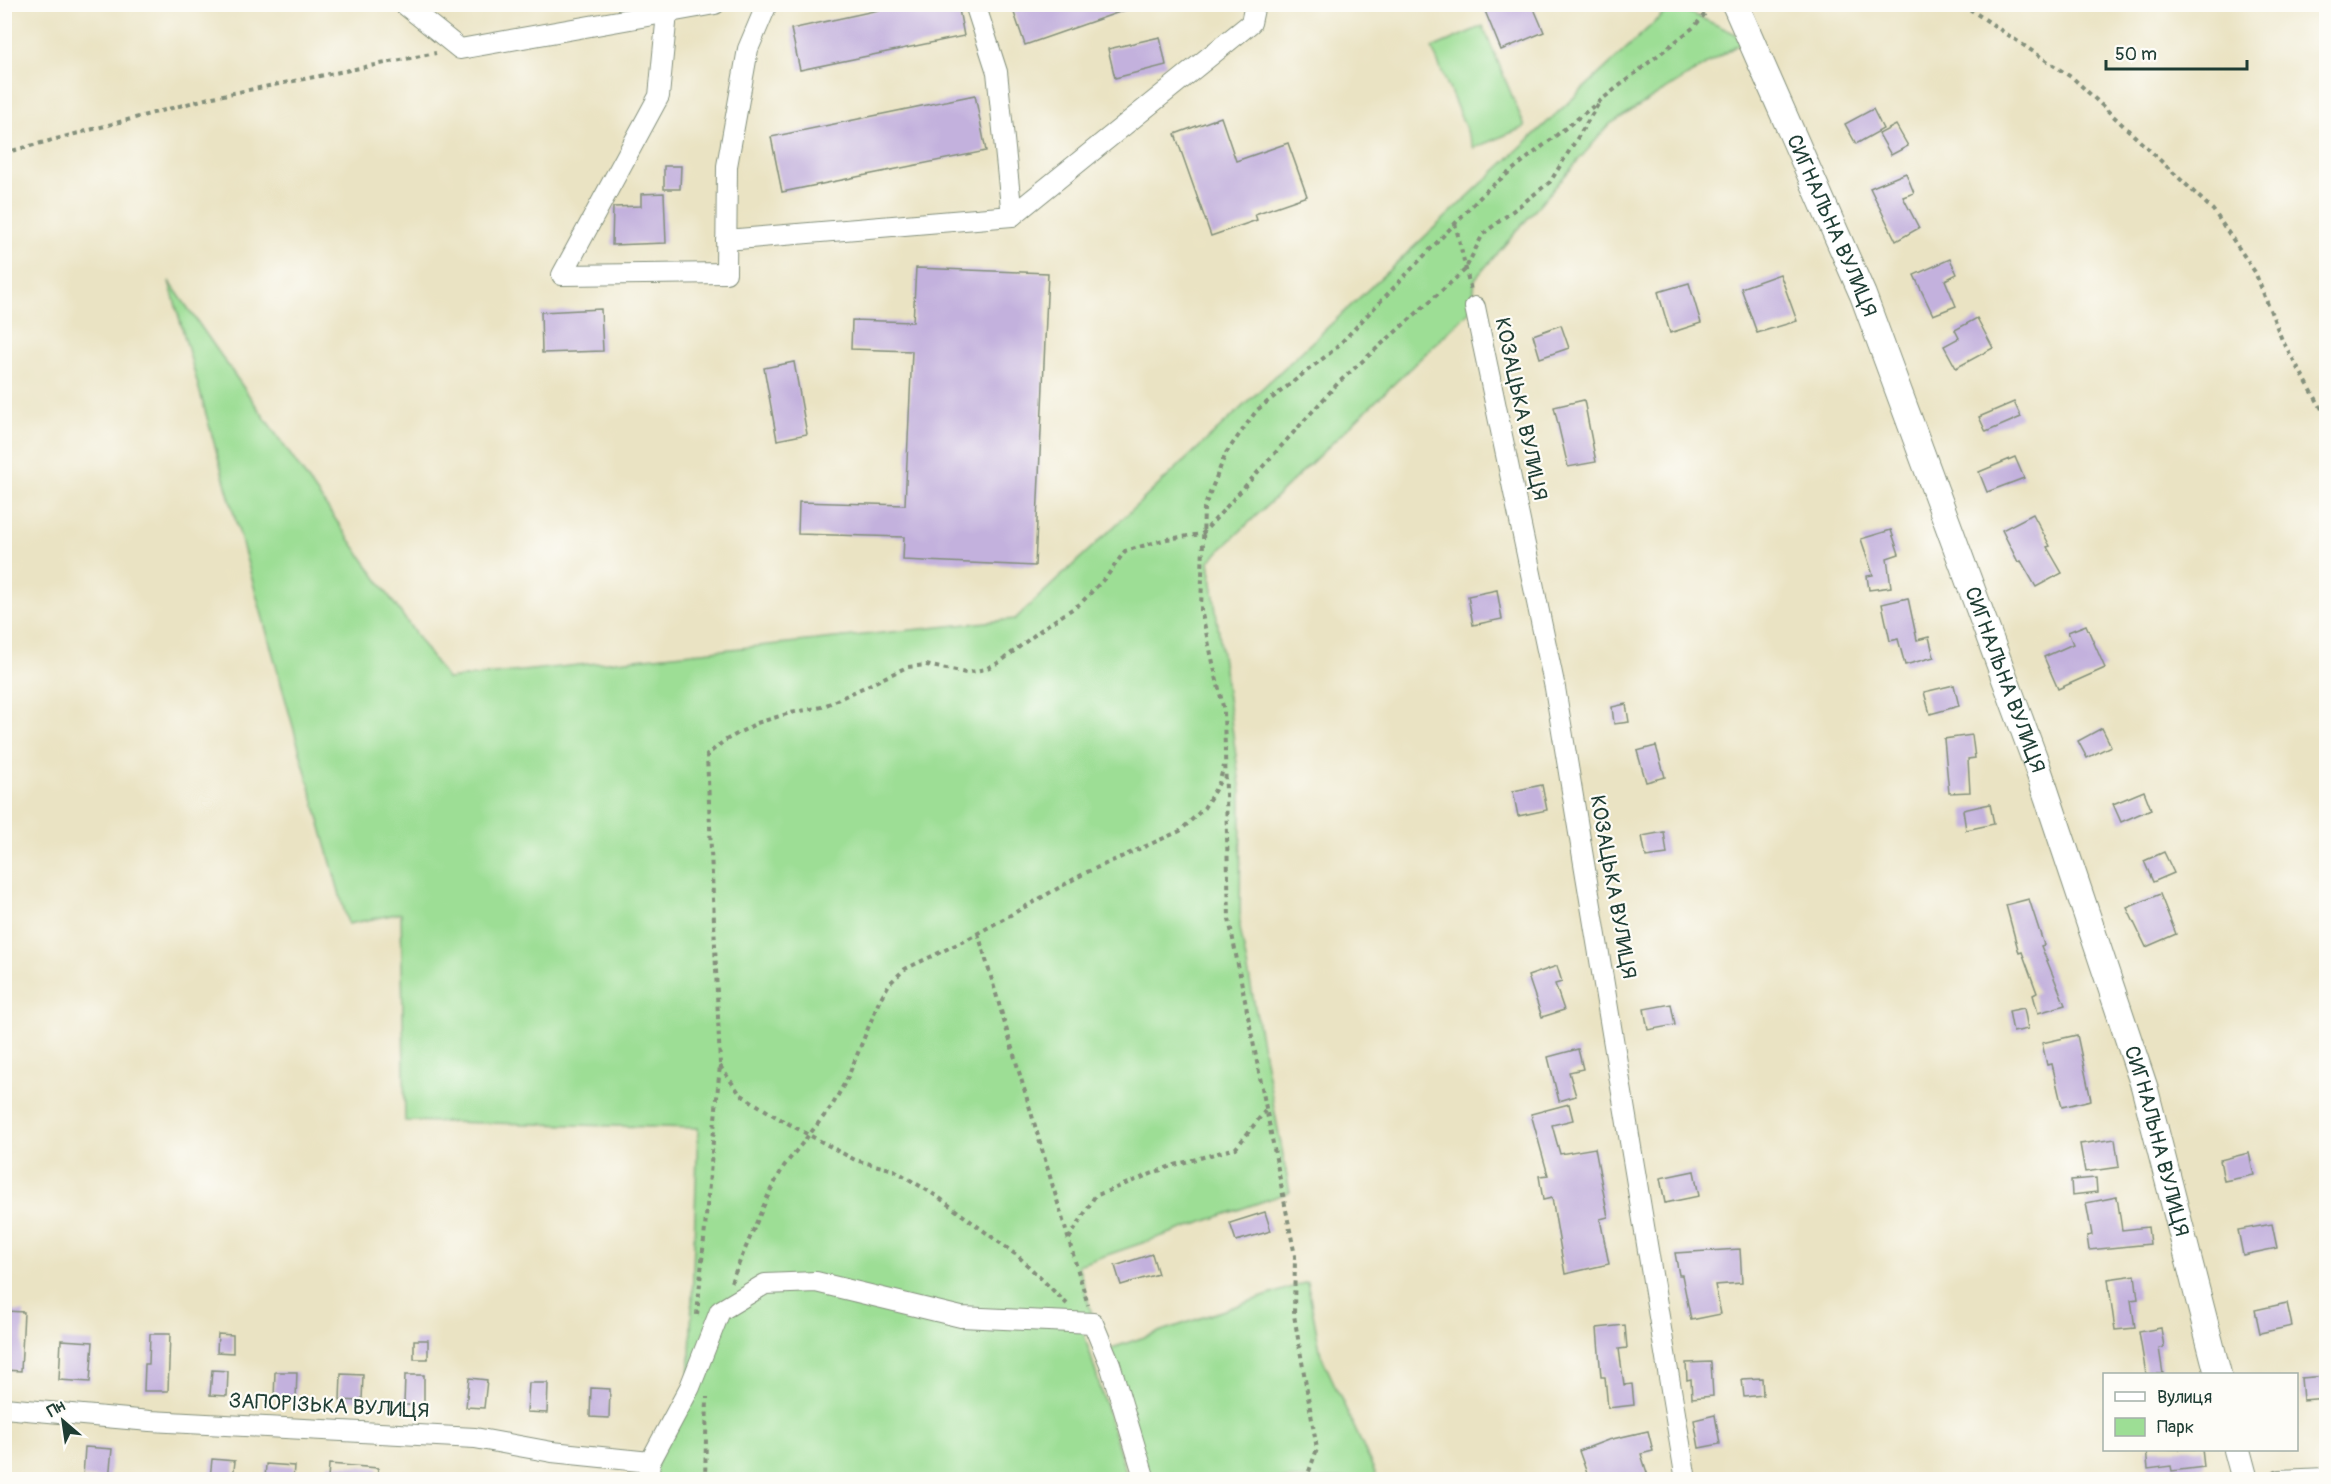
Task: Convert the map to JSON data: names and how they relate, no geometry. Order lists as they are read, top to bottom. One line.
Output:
{"streets":{"main road":["СИГНАЛЬНА ВУЛИЦЯ"],"street":["КОЗАЦЬКА ВУЛИЦЯ","ЗАПОРІЗЬКА ВУЛИЦЯ"]},"legend":["Вулиця","Парк"],"scale_bar":"50 m","north":"top left"}
